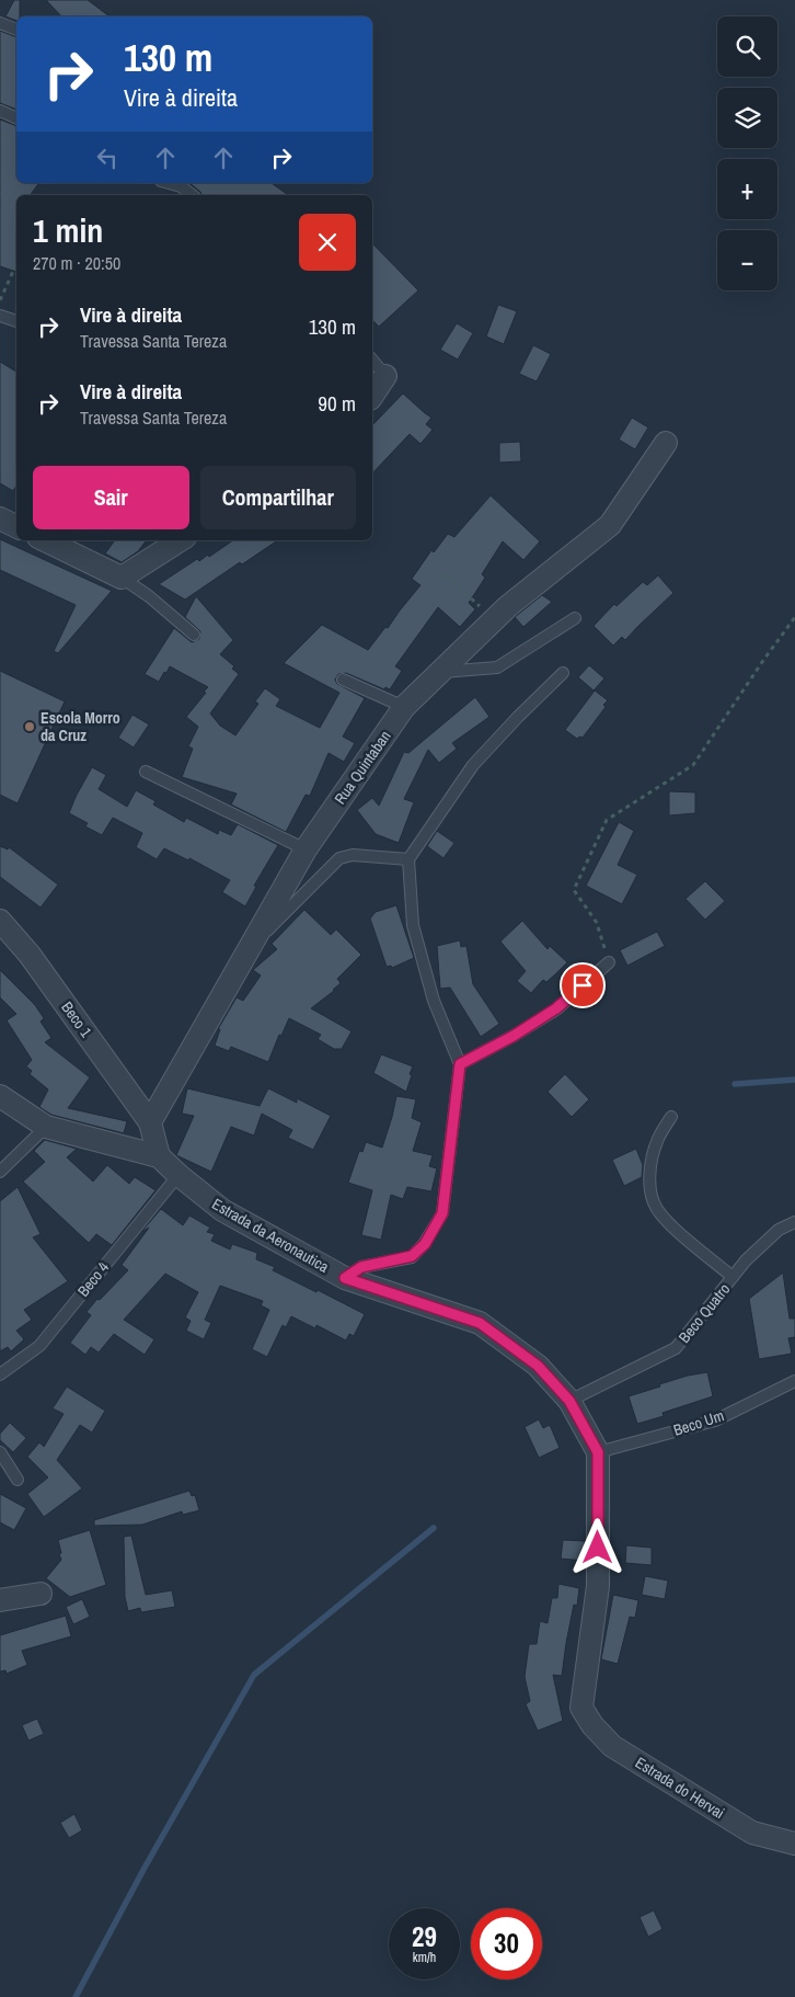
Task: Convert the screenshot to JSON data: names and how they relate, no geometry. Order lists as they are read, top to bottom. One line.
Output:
{"streets":{"street":["Rua Quintaban","Beco 1","Estrada da Aeronautica","Estrada do Hervai"],"lane":["Beco 4","Beco Quatro","Beco Um"]},"crossings":[["Rua Quintaban","Beco 1"],["Estrada da Aeronautica","Beco 4"],["Estrada da Aeronautica","Beco Quatro"],["Estrada da Aeronautica","Beco Um"],["Estrada da Aeronautica","Estrada do Hervai"]],"places":["Escola Morro da Cruz"],"page":{"map_buttons":["+","−"],"turn":["130 m","Vire à direita"],"heading":["1 min","270 m · 20:50"],"list":[{"name":"Vire à direita","note":"Travessa Santa Tereza","value":"130 m"},{"name":"Vire à direita","note":"Travessa Santa Tereza","value":"90 m"}],"buttons":["Sair","Compartilhar"],"speed":"29 km/h","limit":"30"}}
